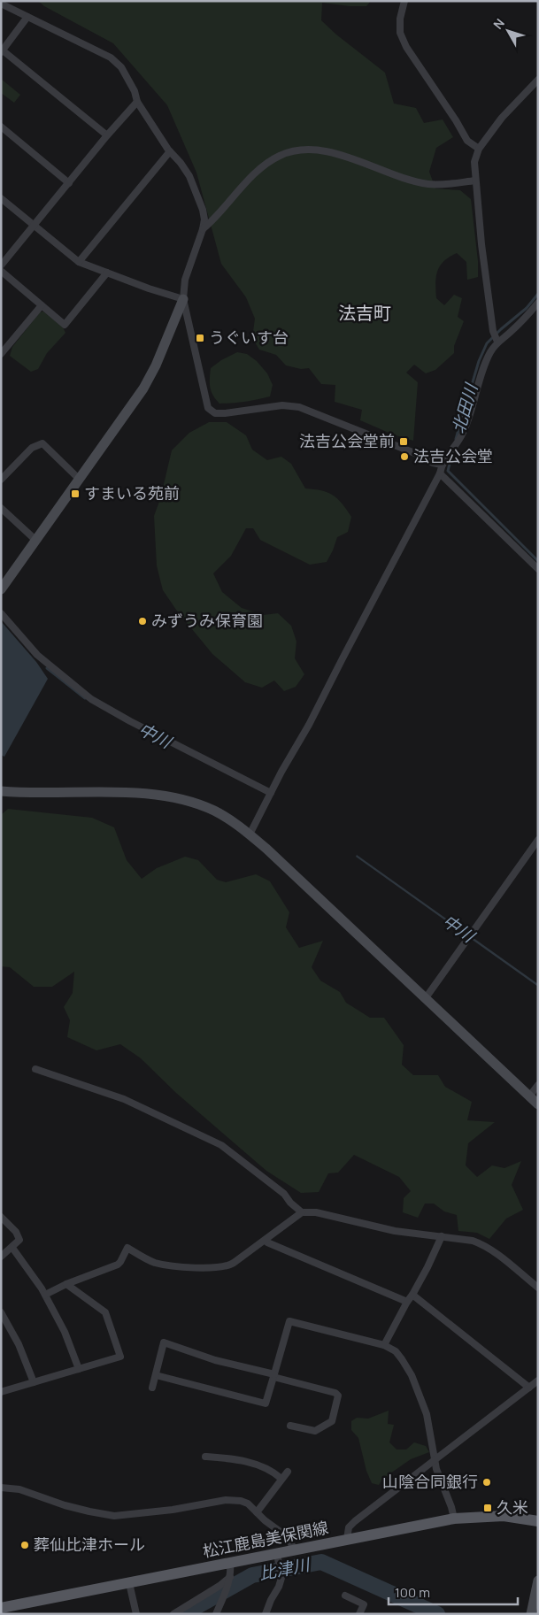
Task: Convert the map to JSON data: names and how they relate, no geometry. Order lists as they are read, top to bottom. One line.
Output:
{"streets":{"main road":["松江鹿島美保関線"]},"districts":["法吉町"],"water":["北田川","中川","比津川"],"places":{"transit":["うぐいす台","法吉公会堂前","すまいる苑前","久米"],"other":["法吉公会堂","みずうみ保育園","山陰合同銀行","葬仙比津ホール"]},"scale_bar":"100 m","north":"top left"}
